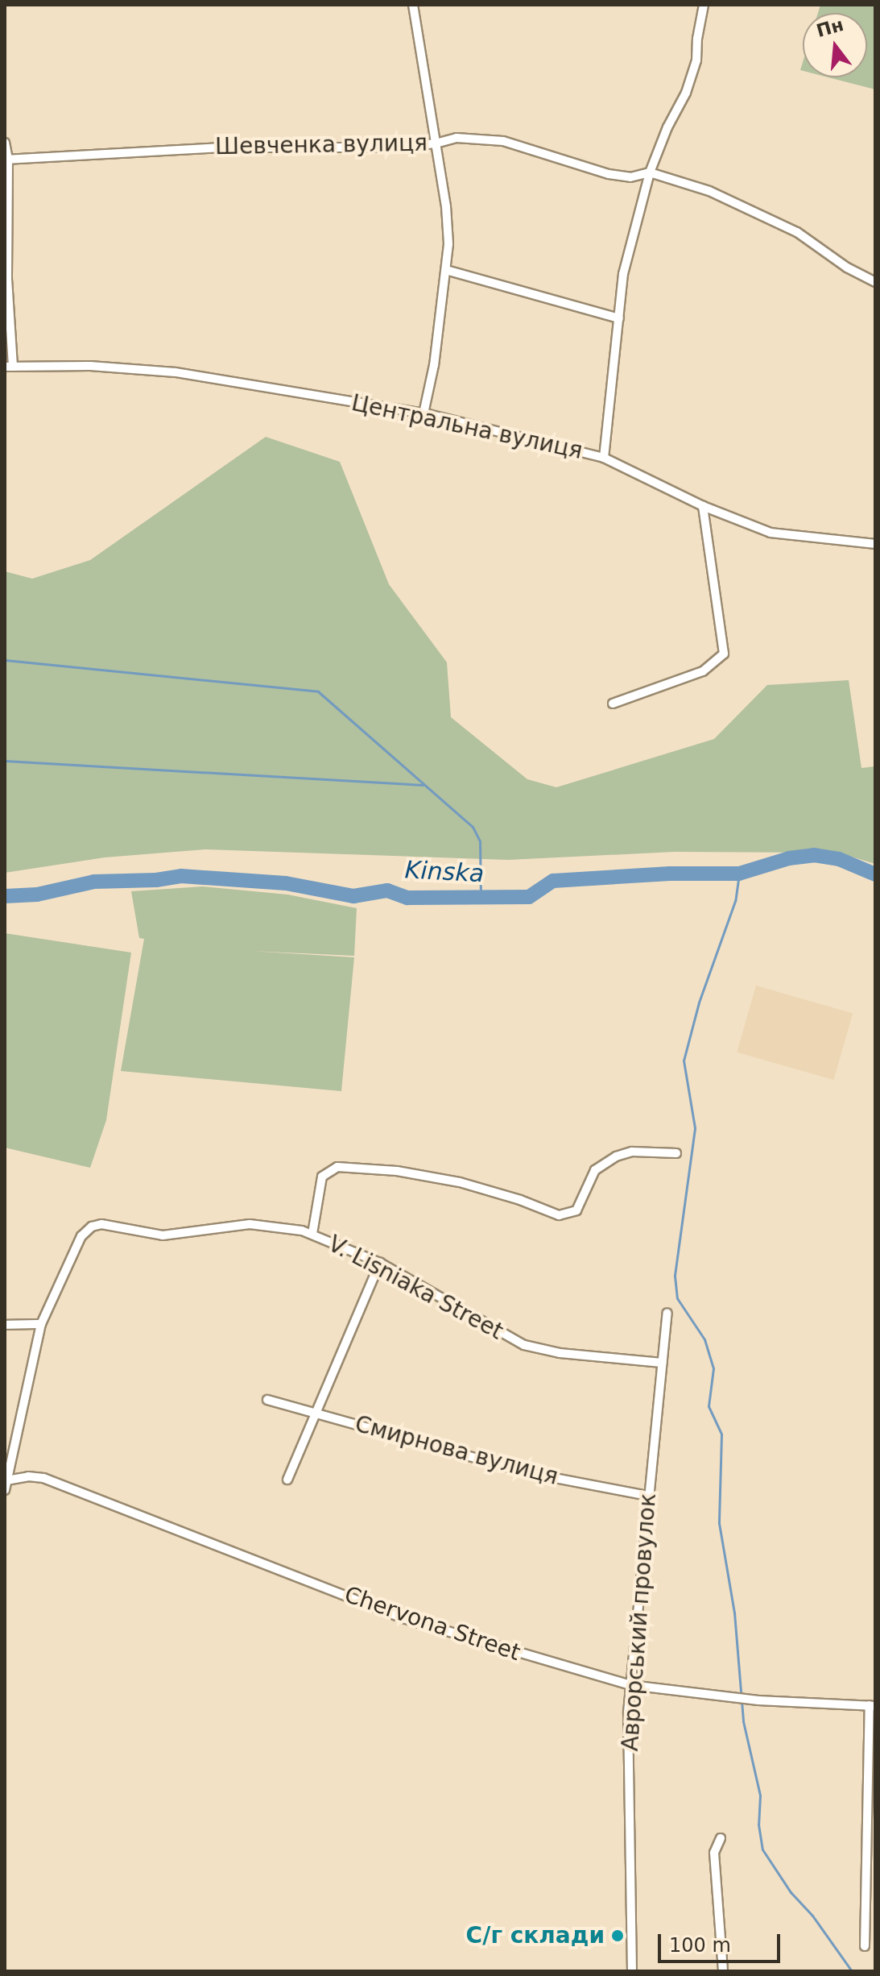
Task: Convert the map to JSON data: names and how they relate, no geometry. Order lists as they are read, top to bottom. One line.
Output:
{"streets":{"street":["Шевченка вулиця","Центральна вулиця","V. Lisniaka Street","Смирнова вулиця","Аврорський провулок","Chervona Street"]},"crossings":[["V. Lisniaka Street","Аврорський провулок"],["Смирнова вулиця","Аврорський провулок"],["Аврорський провулок","Chervona Street"]],"water":["Kinska"],"places":["С/г склади"],"scale_bar":"100 m","north":"top"}
